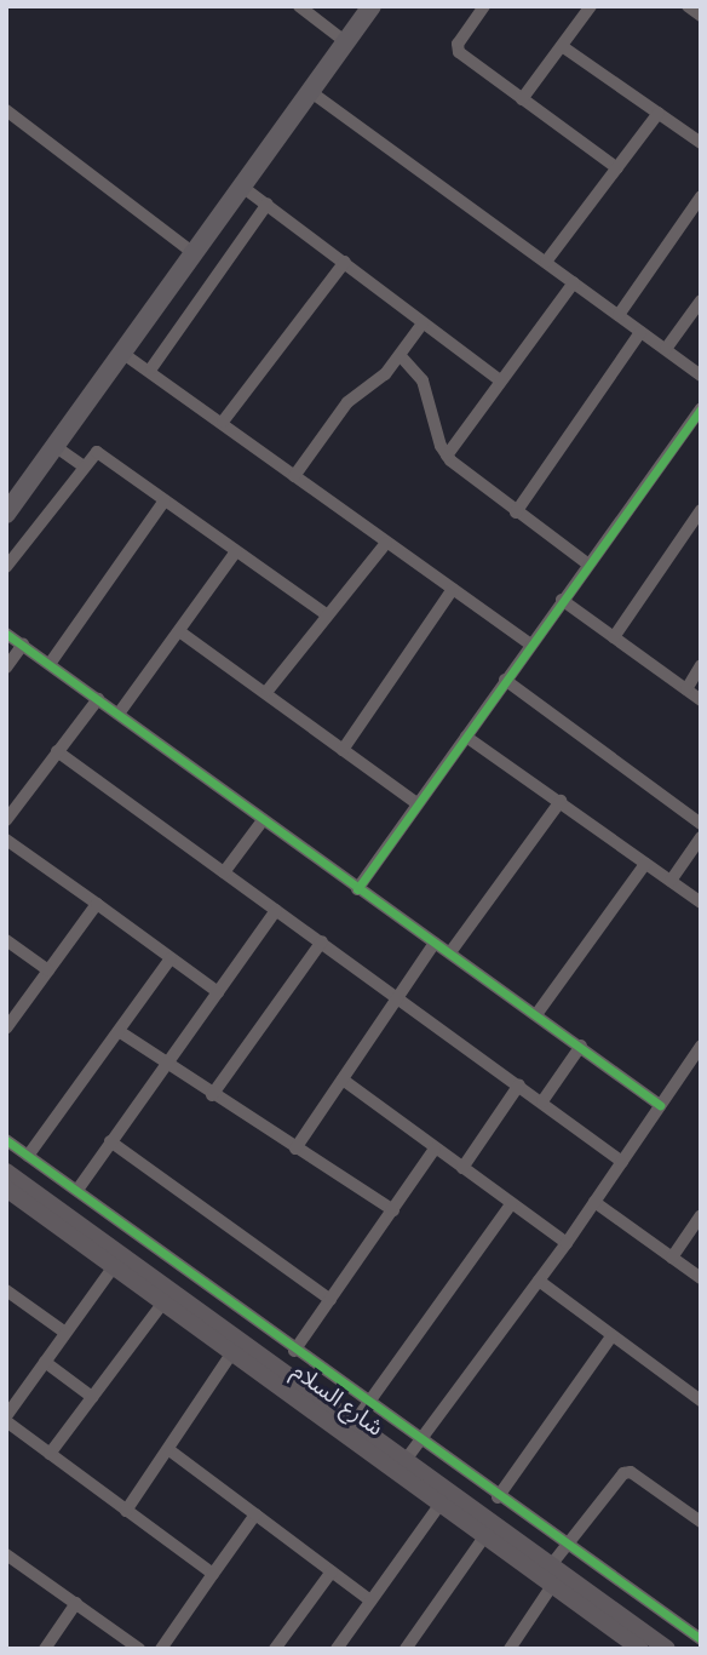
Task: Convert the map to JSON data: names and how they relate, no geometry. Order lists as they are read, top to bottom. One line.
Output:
{"streets":{"main road":["شارع السلام"]}}
